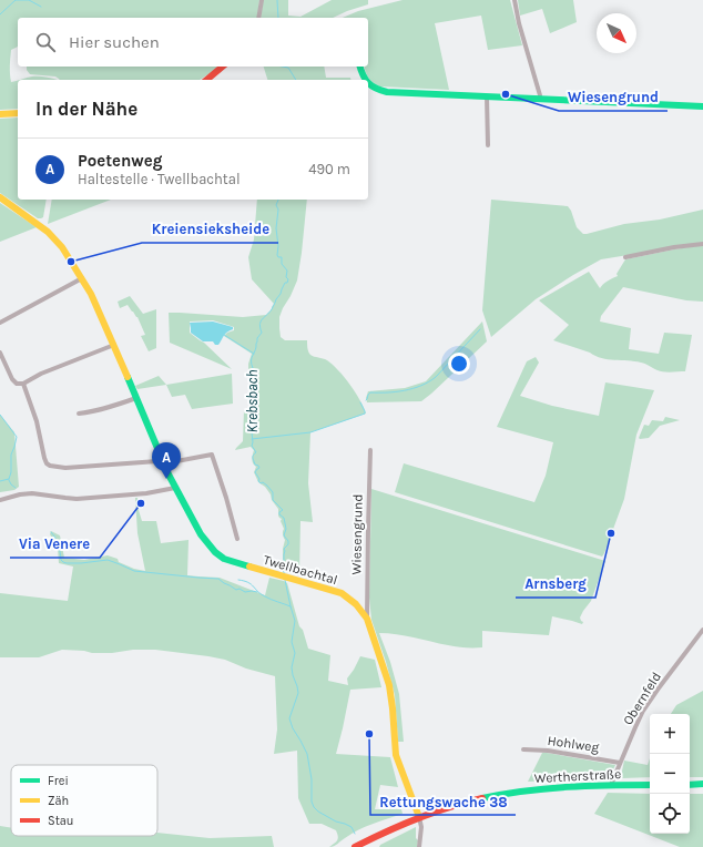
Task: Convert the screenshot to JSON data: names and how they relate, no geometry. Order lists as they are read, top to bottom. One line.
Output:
{"streets":{"street":["Wiesengrund","Twellbachtal","Obernfeld","Hohlweg","Wertherstraße"]},"crossings":[["Wiesengrund","Twellbachtal"],["Twellbachtal","Wertherstraße"],["Obernfeld","Hohlweg"],["Obernfeld","Wertherstraße"]],"water":["Krebsbach"],"places":["Wiesengrund","Kreiensieksheide","Via Venere","Arnsberg","Rettungswache 38"],"legend":["Frei","Zäh","Stau"],"north":"bottom right","page":{"search":"Hier suchen","heading":"In der Nähe","list":[{"mark":"A","name":"Poetenweg","note":"Haltestelle · Twellbachtal","value":"490 m"}],"pins":"A","map_buttons":["+","−"]}}
